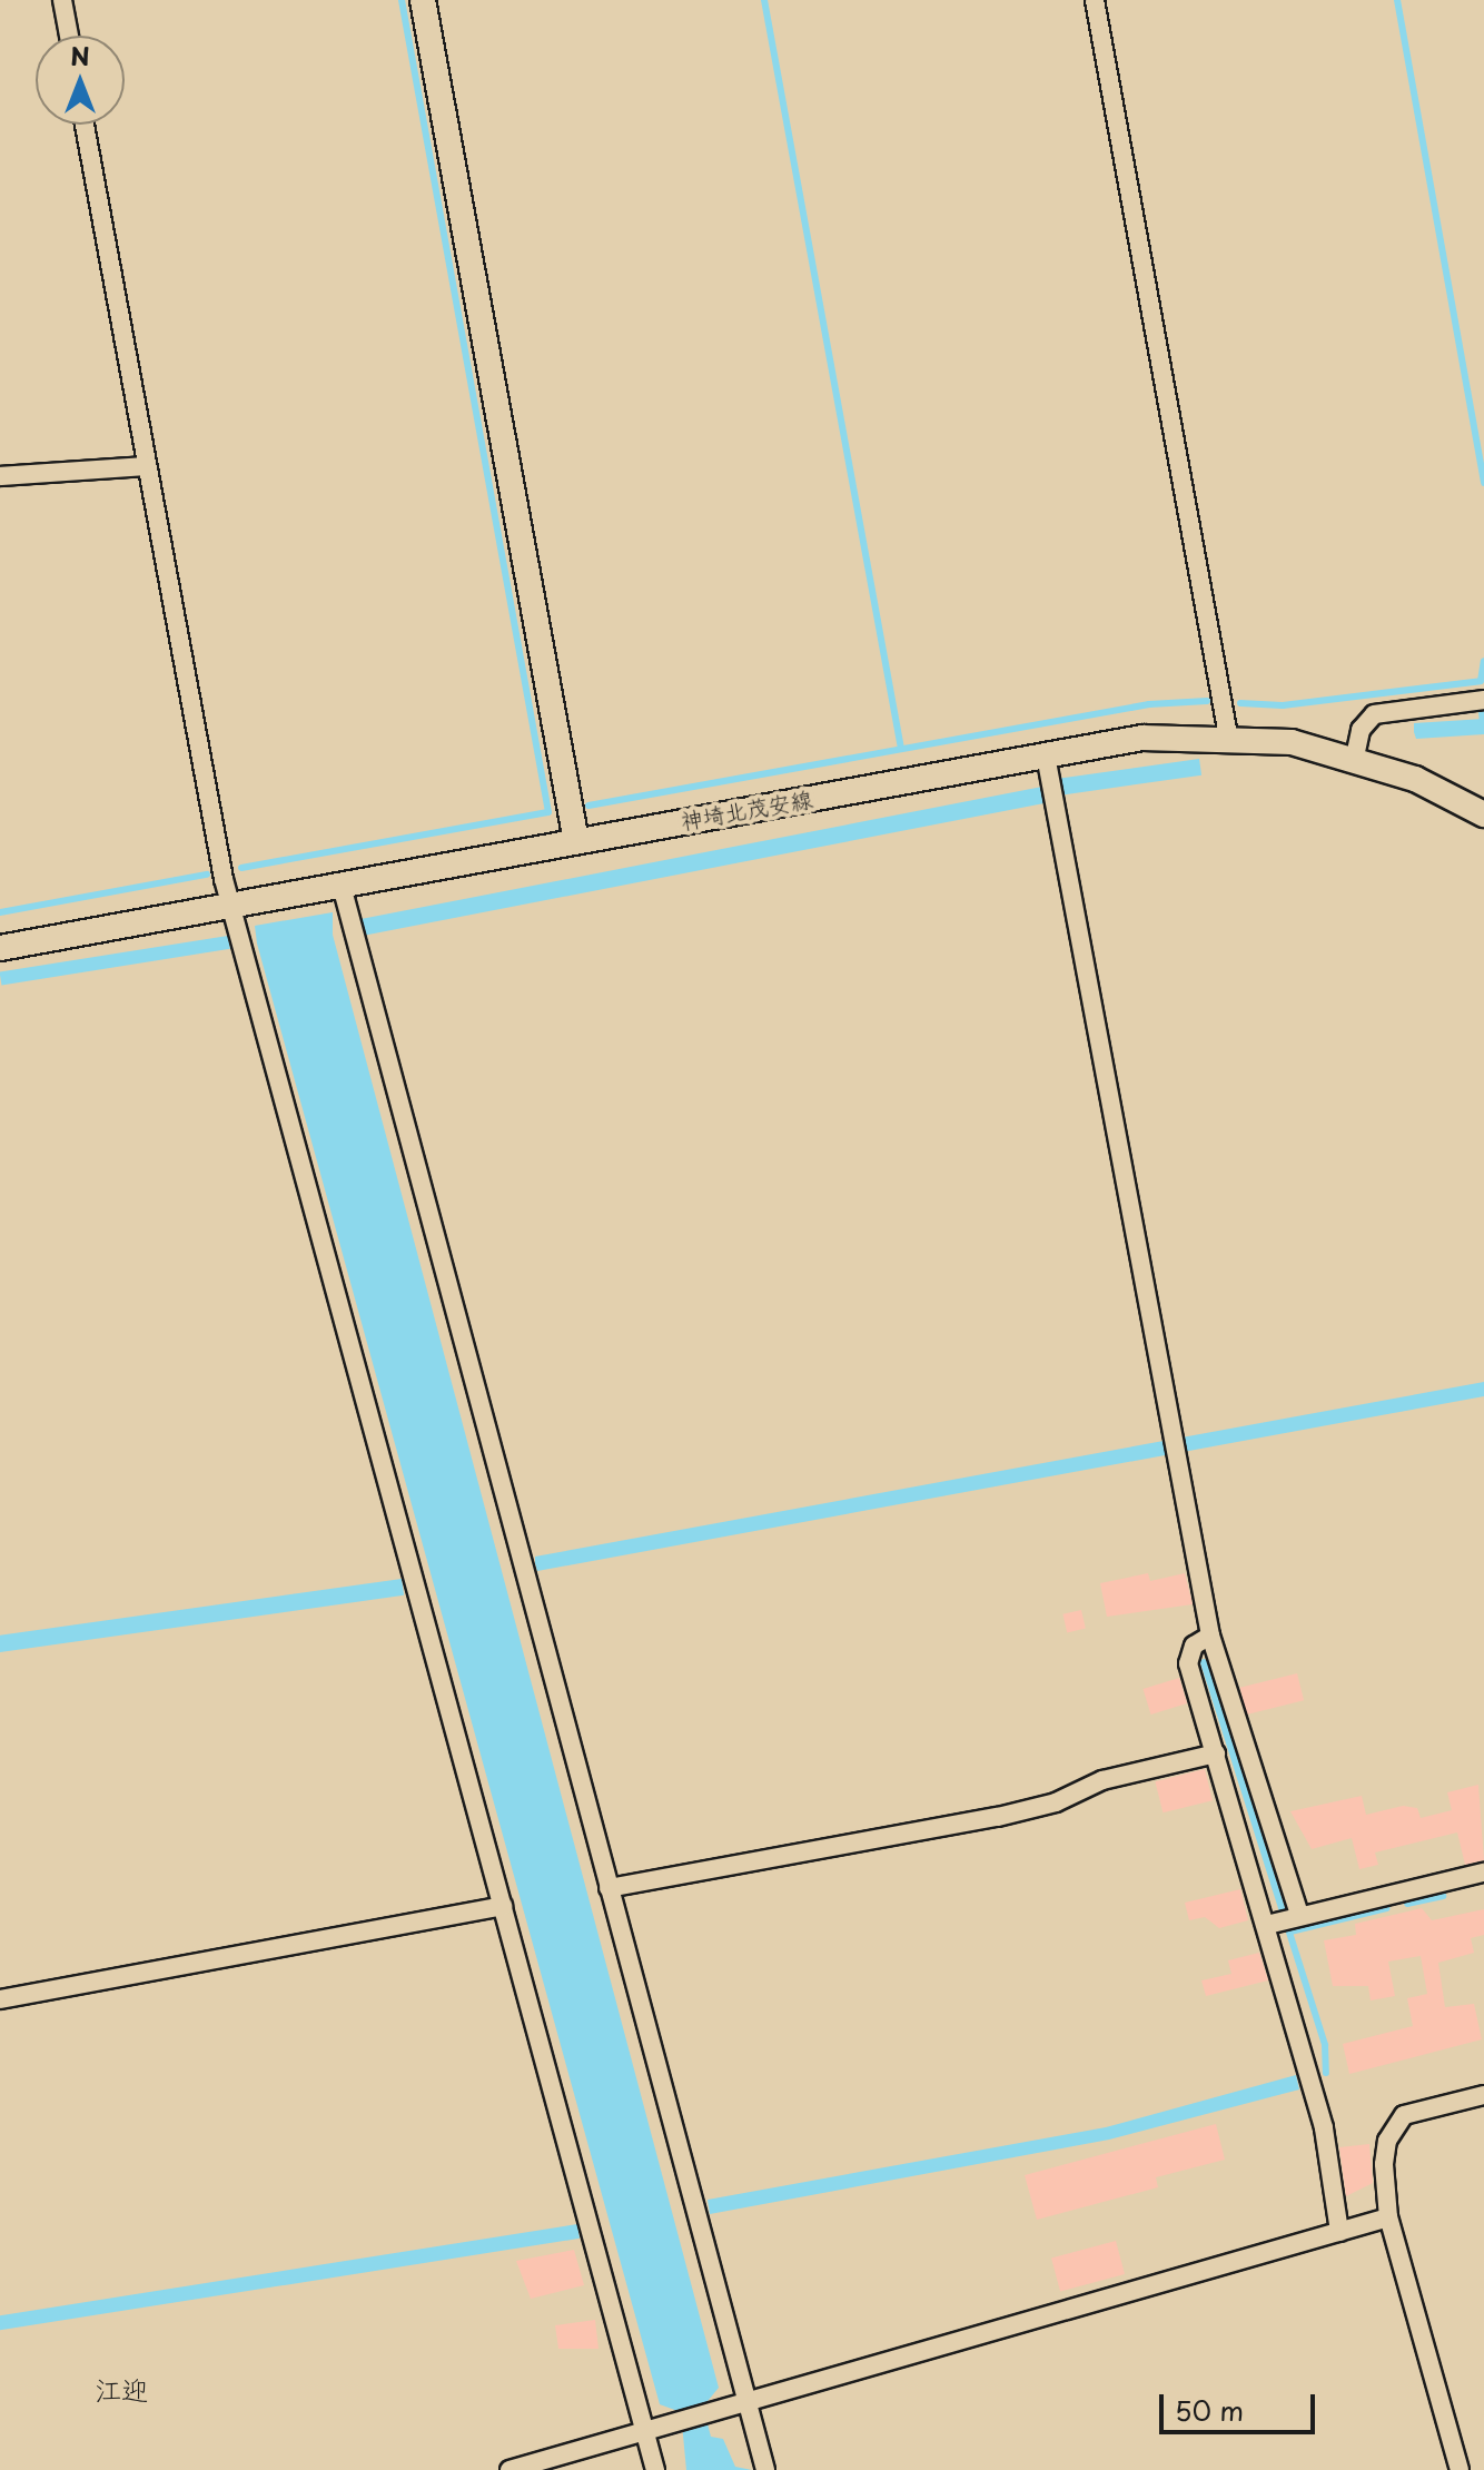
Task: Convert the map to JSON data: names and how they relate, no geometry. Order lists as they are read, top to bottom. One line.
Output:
{"streets":{"main road":["神埼北茂安線"]},"districts":["江迎"],"scale_bar":"50 m","north":"top"}
